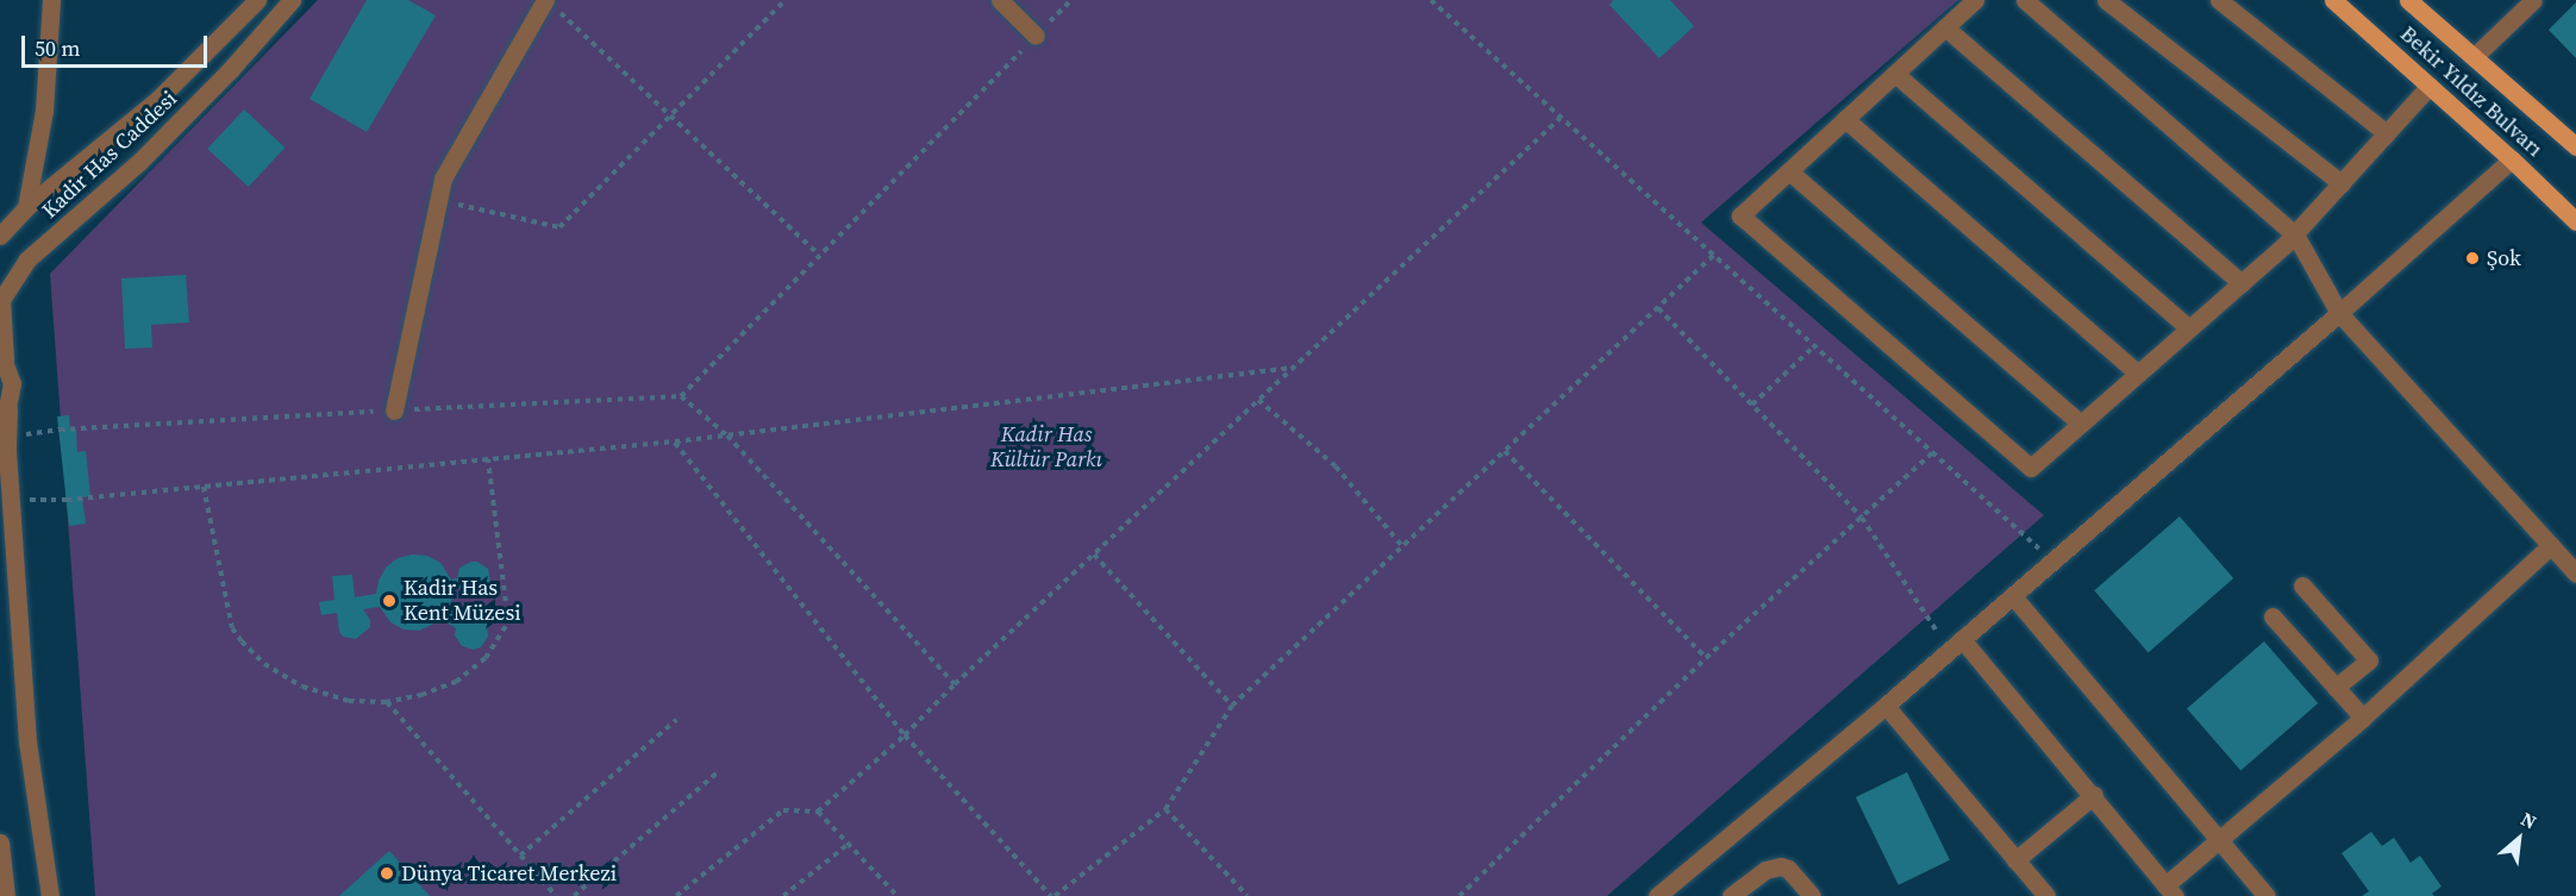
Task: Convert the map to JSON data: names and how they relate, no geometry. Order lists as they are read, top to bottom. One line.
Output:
{"streets":{"main road":["Bekir Yıldız Bulvarı"],"street":["Kadir Has Caddesi"]},"parks":["Kadir Has Kültür Parkı"],"places":["Şok","Kadir Has Kent Müzesi","Dünya Ticaret Merkezi"],"scale_bar":"50 m","north":"top right"}
